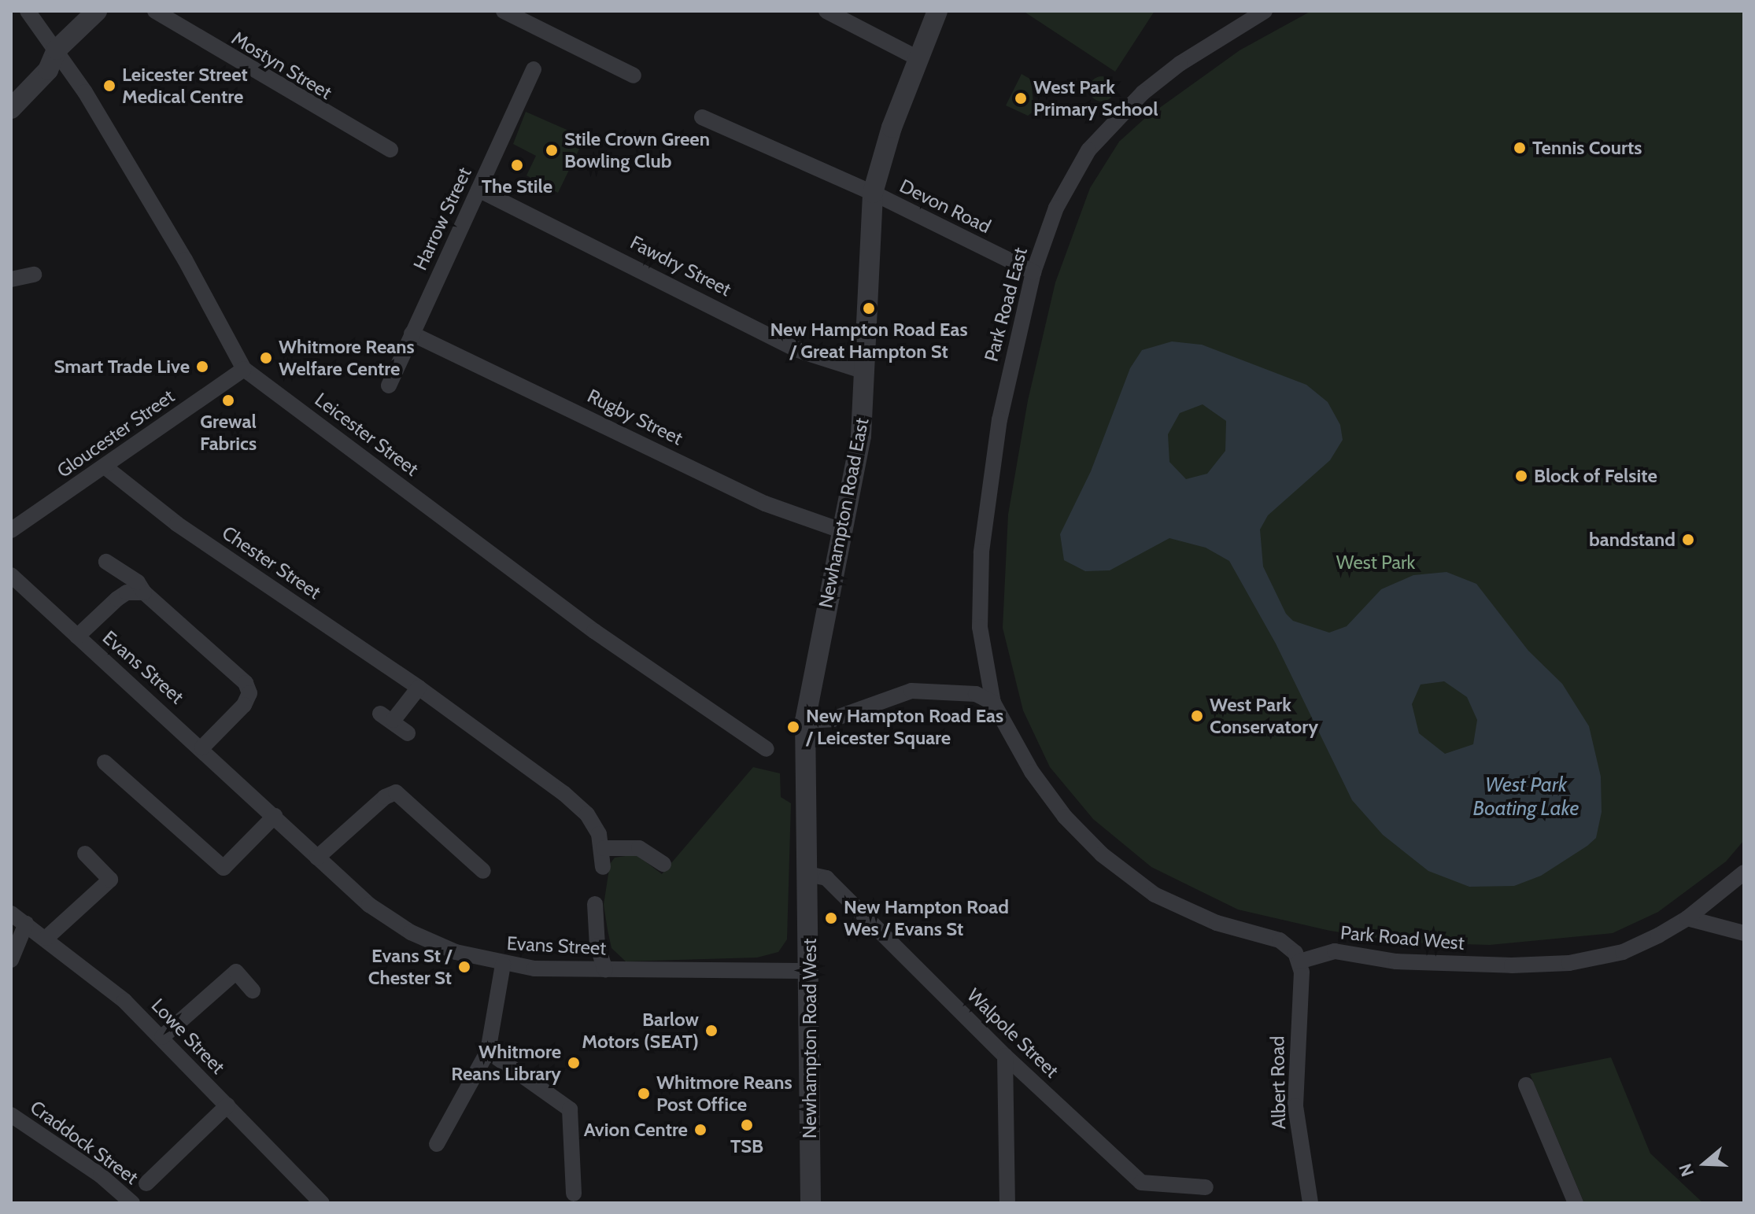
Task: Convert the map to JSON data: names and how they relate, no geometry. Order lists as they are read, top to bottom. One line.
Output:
{"streets":{"street":["Mostyn Street","Devon Road","Harrow Street","Fawdry Street","Park Road East","Rugby Street","Gloucester Street","Leicester Street","Newhampton Road East","Chester Street","Evans Street","Park Road West","Walpole Street","Lowe Street","Newhampton Road West","Albert Road","Craddock Street"]},"crossings":[["Devon Road","Park Road East"],["Devon Road","Newhampton Road East"],["Harrow Street","Fawdry Street"],["Harrow Street","Rugby Street"],["Fawdry Street","Newhampton Road East"],["Rugby Street","Newhampton Road East"],["Gloucester Street","Leicester Street"],["Gloucester Street","Chester Street"],["Newhampton Road East","Walpole Street"],["Newhampton Road East","Newhampton Road West"],["Evans Street","Newhampton Road West"],["Park Road West","Albert Road"],["Walpole Street","Newhampton Road West"]],"water":["West Park Boating Lake"],"parks":["West Park"],"places":["Leicester Street Medical Centre","West Park Primary School","Tennis Courts","Stile Crown Green Bowling Club","The Stile","New Hampton Road Eas / Great Hampton St","Whitmore Reans Welfare Centre","Smart Trade Live","Grewal Fabrics","Block of Felsite","bandstand","West Park Conservatory","New Hampton Road Eas / Leicester Square","New Hampton Road Wes / Evans St","Evans St / Chester St","Barlow Motors (SEAT)","Whitmore Reans Library","Whitmore Reans Post Office","TSB","Avion Centre"],"north":"left"}
